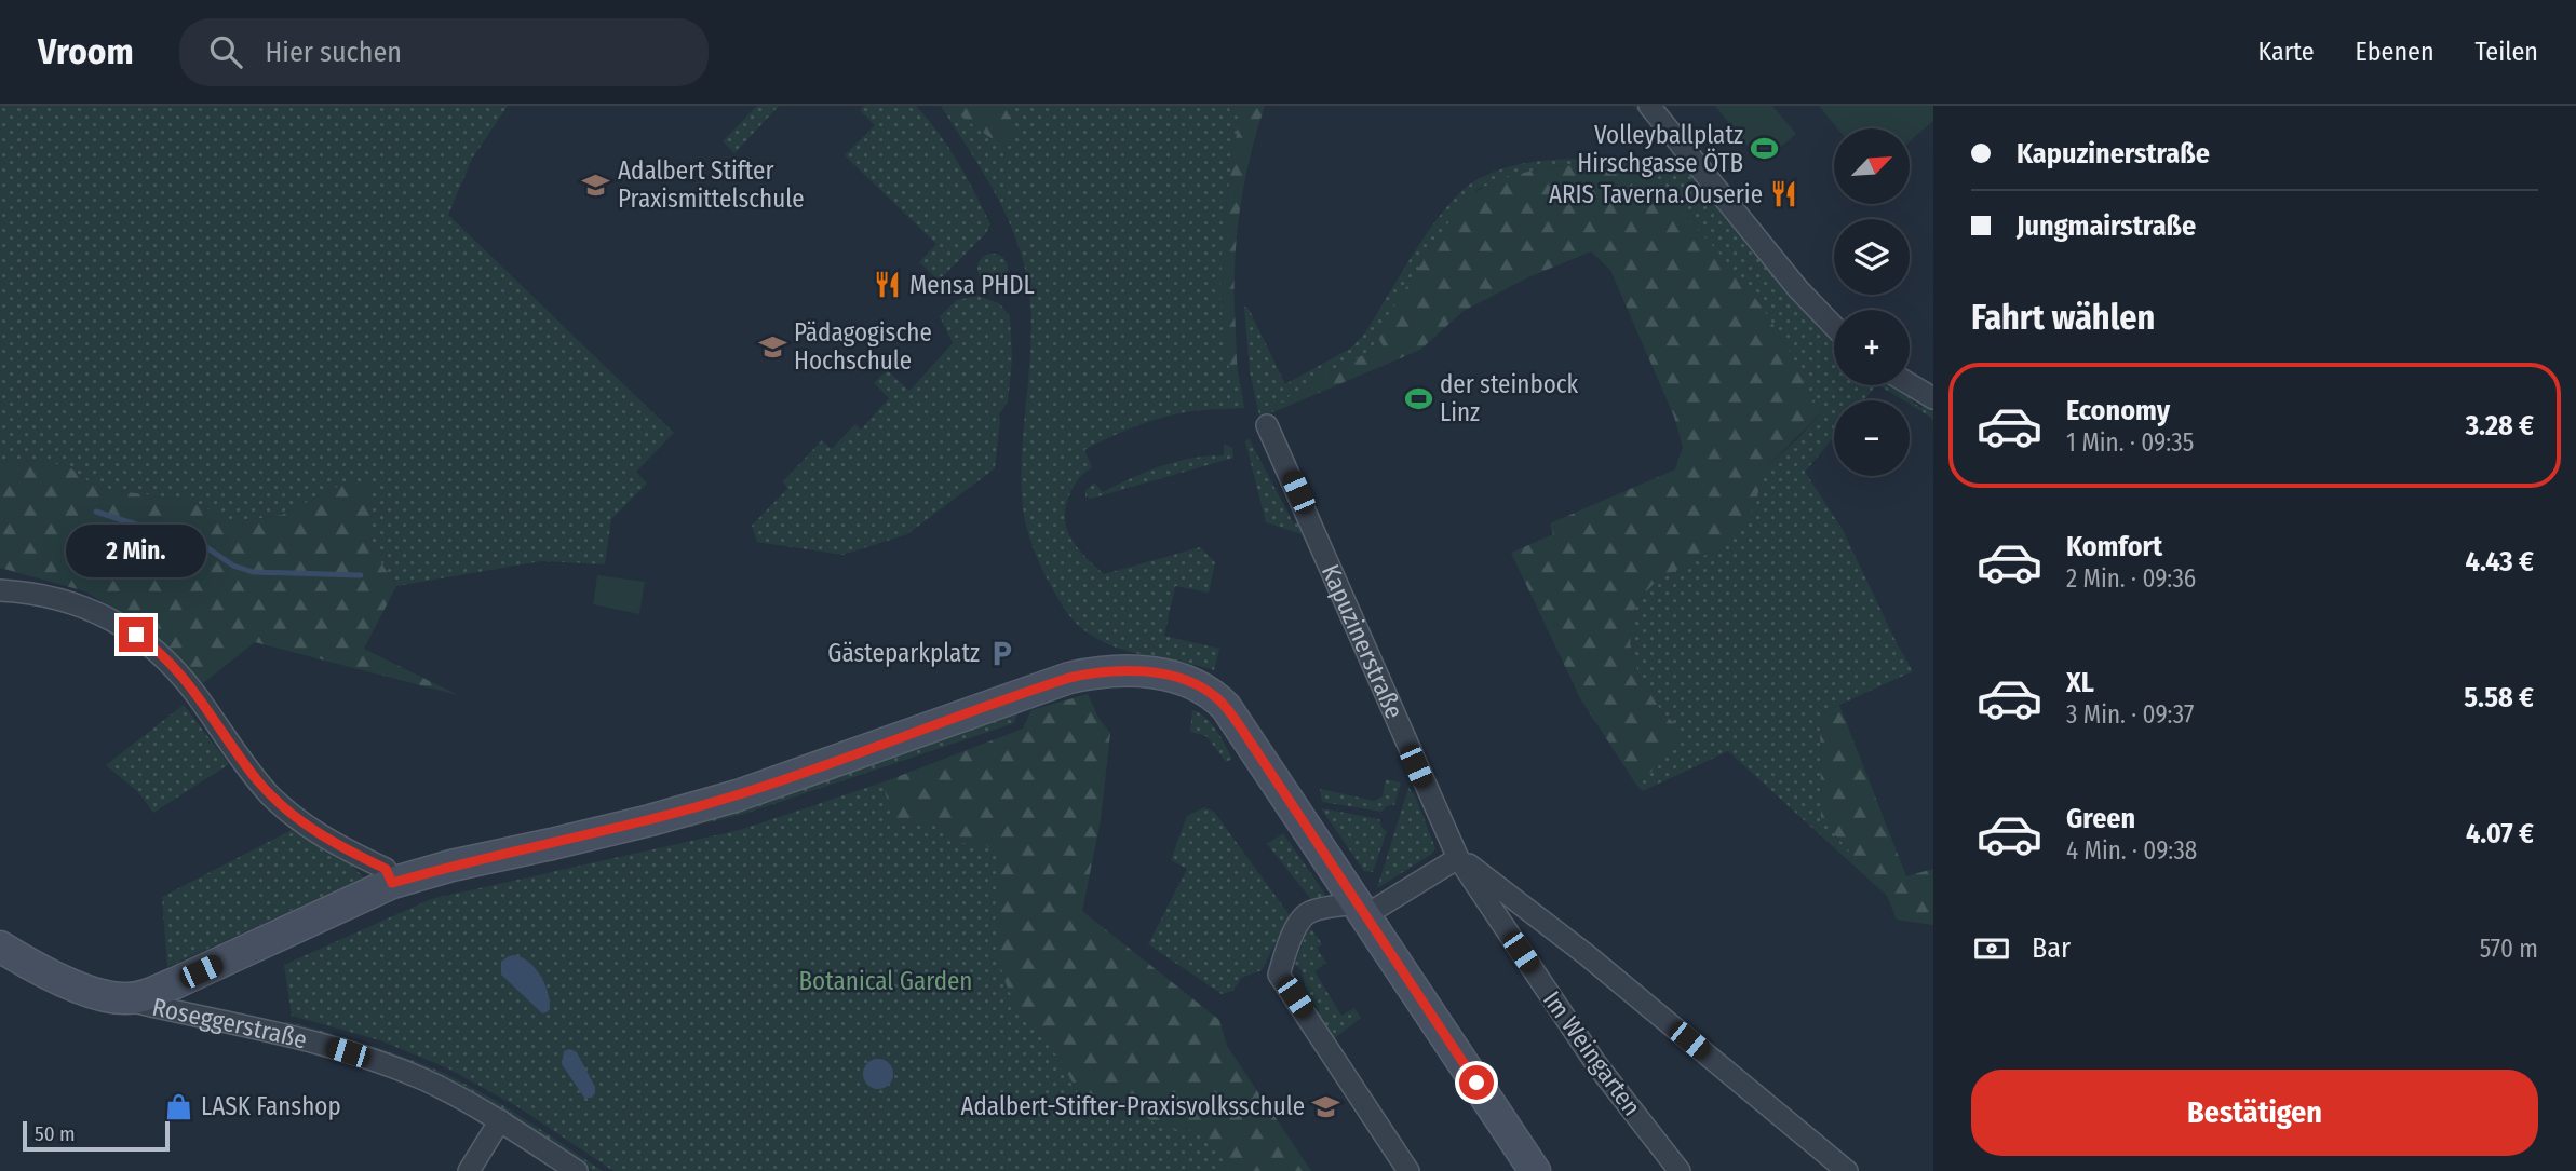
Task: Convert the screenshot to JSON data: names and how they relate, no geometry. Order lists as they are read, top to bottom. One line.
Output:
{"streets":{"street":["Kapuzinerstraße","Roseggerstraße","Im Weingarten"]},"crossings":[["Kapuzinerstraße","Im Weingarten"]],"parks":["Botanical Garden"],"places":{"sports":["Volleyballplatz Hirschgasse ÖTB","der steinbock Linz"],"school or university":["Adalbert Stifter Praxismittelschule","Pädagogische Hochschule","Adalbert-Stifter-Praxisvolksschule"],"restaurant":["ARIS Taverna.Ouserie","Mensa PHDL"],"parking":["Gästeparkplatz"],"shop":["LASK Fanshop"]},"scale_bar":"50 m","north":"top right","page":{"header":"Vroom","search":"Hier suchen","nav":["Karte","Ebenen","Teilen"],"banner":["Kapuzinerstraße","Jungmairstraße"],"map_buttons":["+","−"],"heading":"Fahrt wählen","list":[{"name":"Economy","note":"1 Min. · 09:35","value":"3.28 €"},{"name":"Komfort","note":"2 Min. · 09:36","value":"4.43 €"},{"name":"XL","note":"3 Min. · 09:37","value":"5.58 €"},{"name":"Green","note":"4 Min. · 09:38","value":"4.07 €"}],"bubble":"2 Min.","pay":["Bar","570 m"],"buttons":"Bestätigen","scale":"50 m"}}
